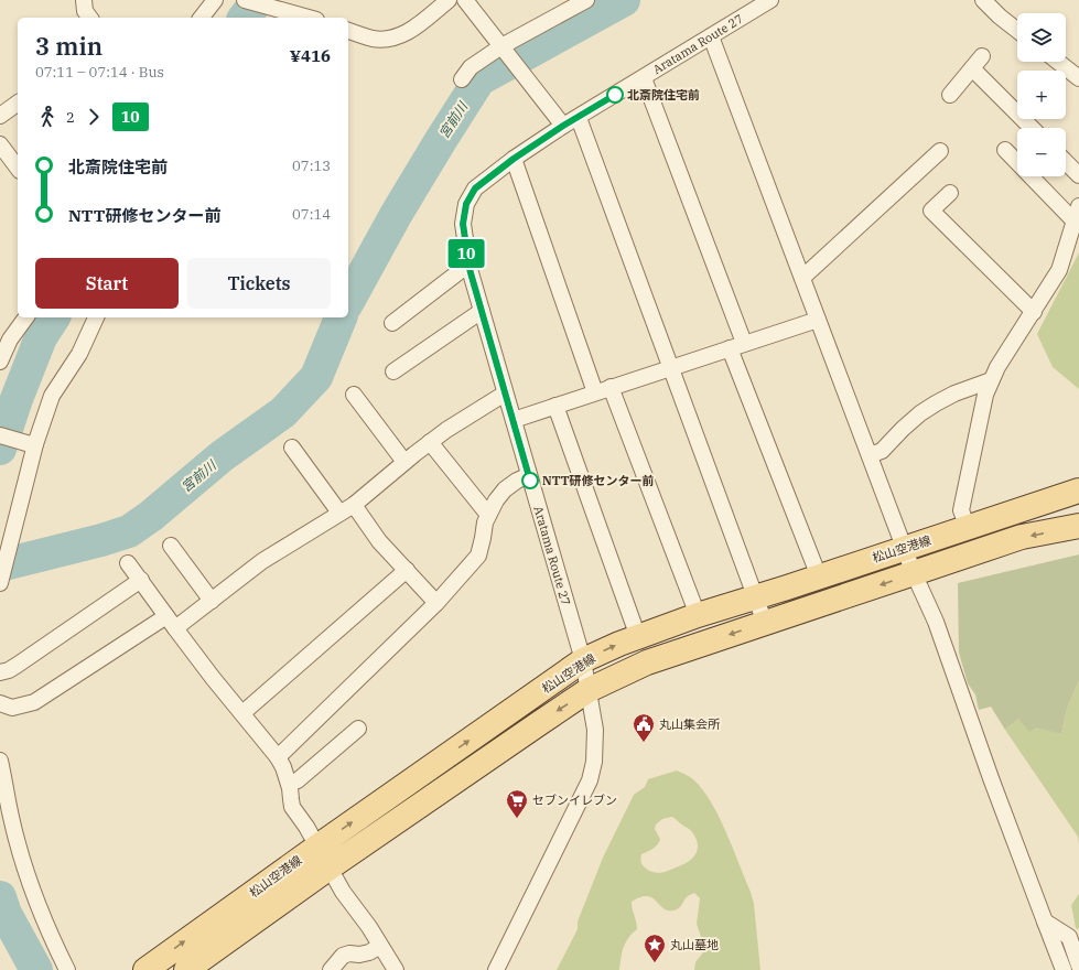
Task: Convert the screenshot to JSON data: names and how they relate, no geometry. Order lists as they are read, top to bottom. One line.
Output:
{"streets":{"main road":["松山空港線"],"street":["Aratama Route 27"]},"crossings":[["Aratama Route 27","松山空港線"]],"water":["宮前川"],"places":{"other":["北斎院住宅前","NTT研修センター前"],"public building":["丸山集会所"],"supermarket":["セブンイレブン"],"place":["丸山墓地"]},"lines":["bus line 10"],"page":{"on_map":"10","map_buttons":["+","−"],"heading":["3 min","07:11 – 07:14 · Bus","¥416"],"legs":["2","10"],"list":[{"name":"北斎院住宅前","value":"07:13"},{"name":"NTT研修センター前","value":"07:14"}],"buttons":["Start","Tickets"]}}
